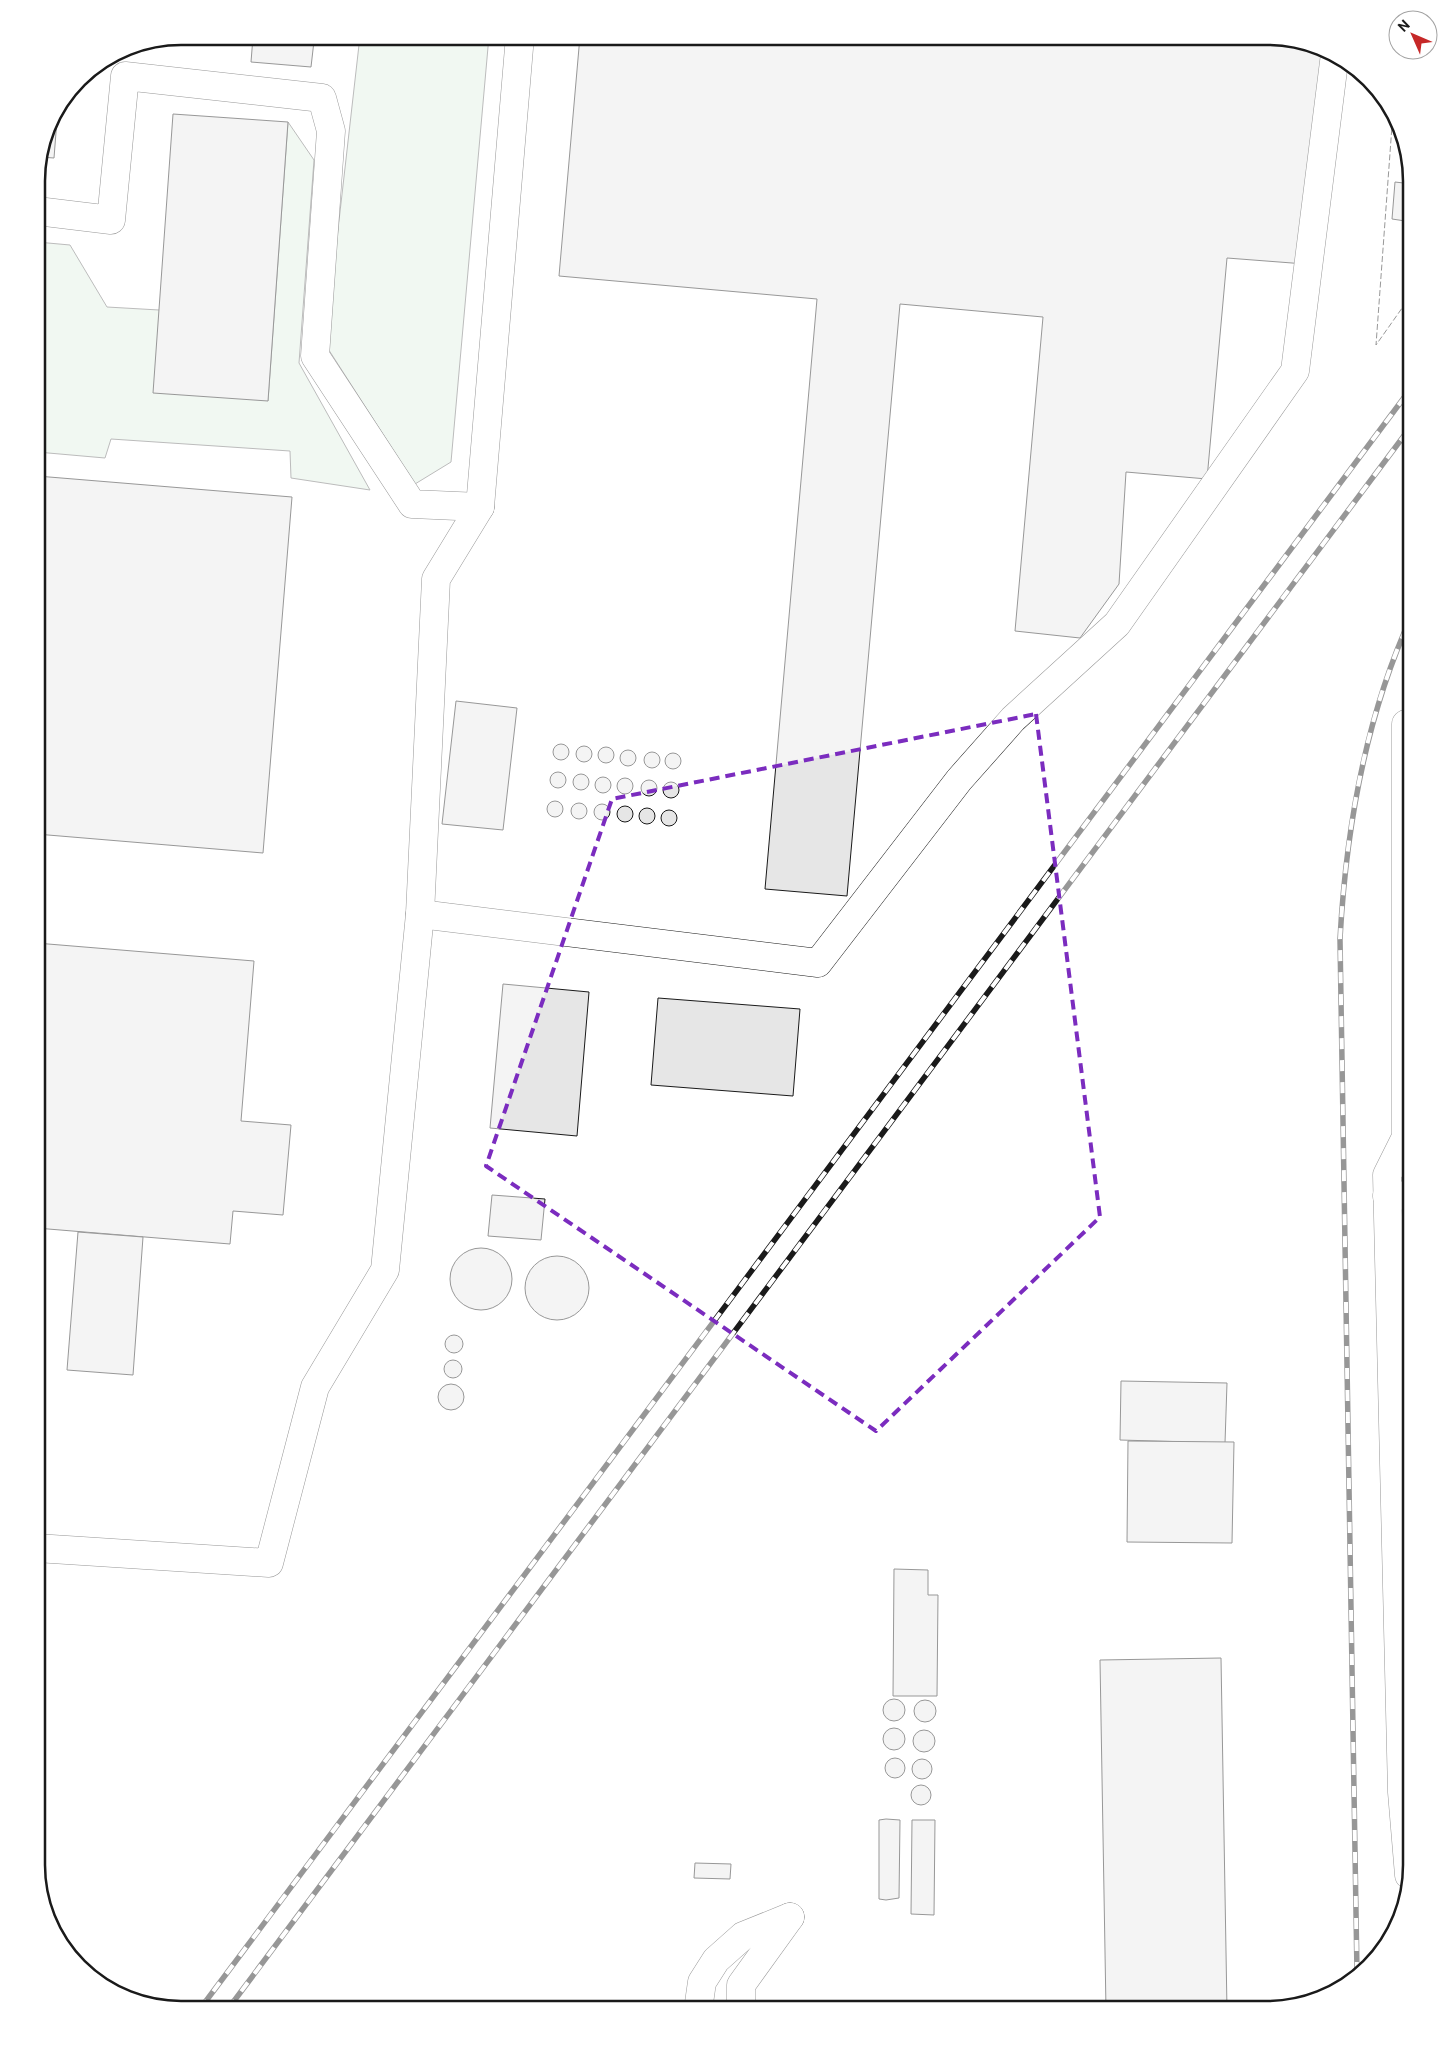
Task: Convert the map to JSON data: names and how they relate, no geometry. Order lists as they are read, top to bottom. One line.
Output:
{"north":"top left"}
